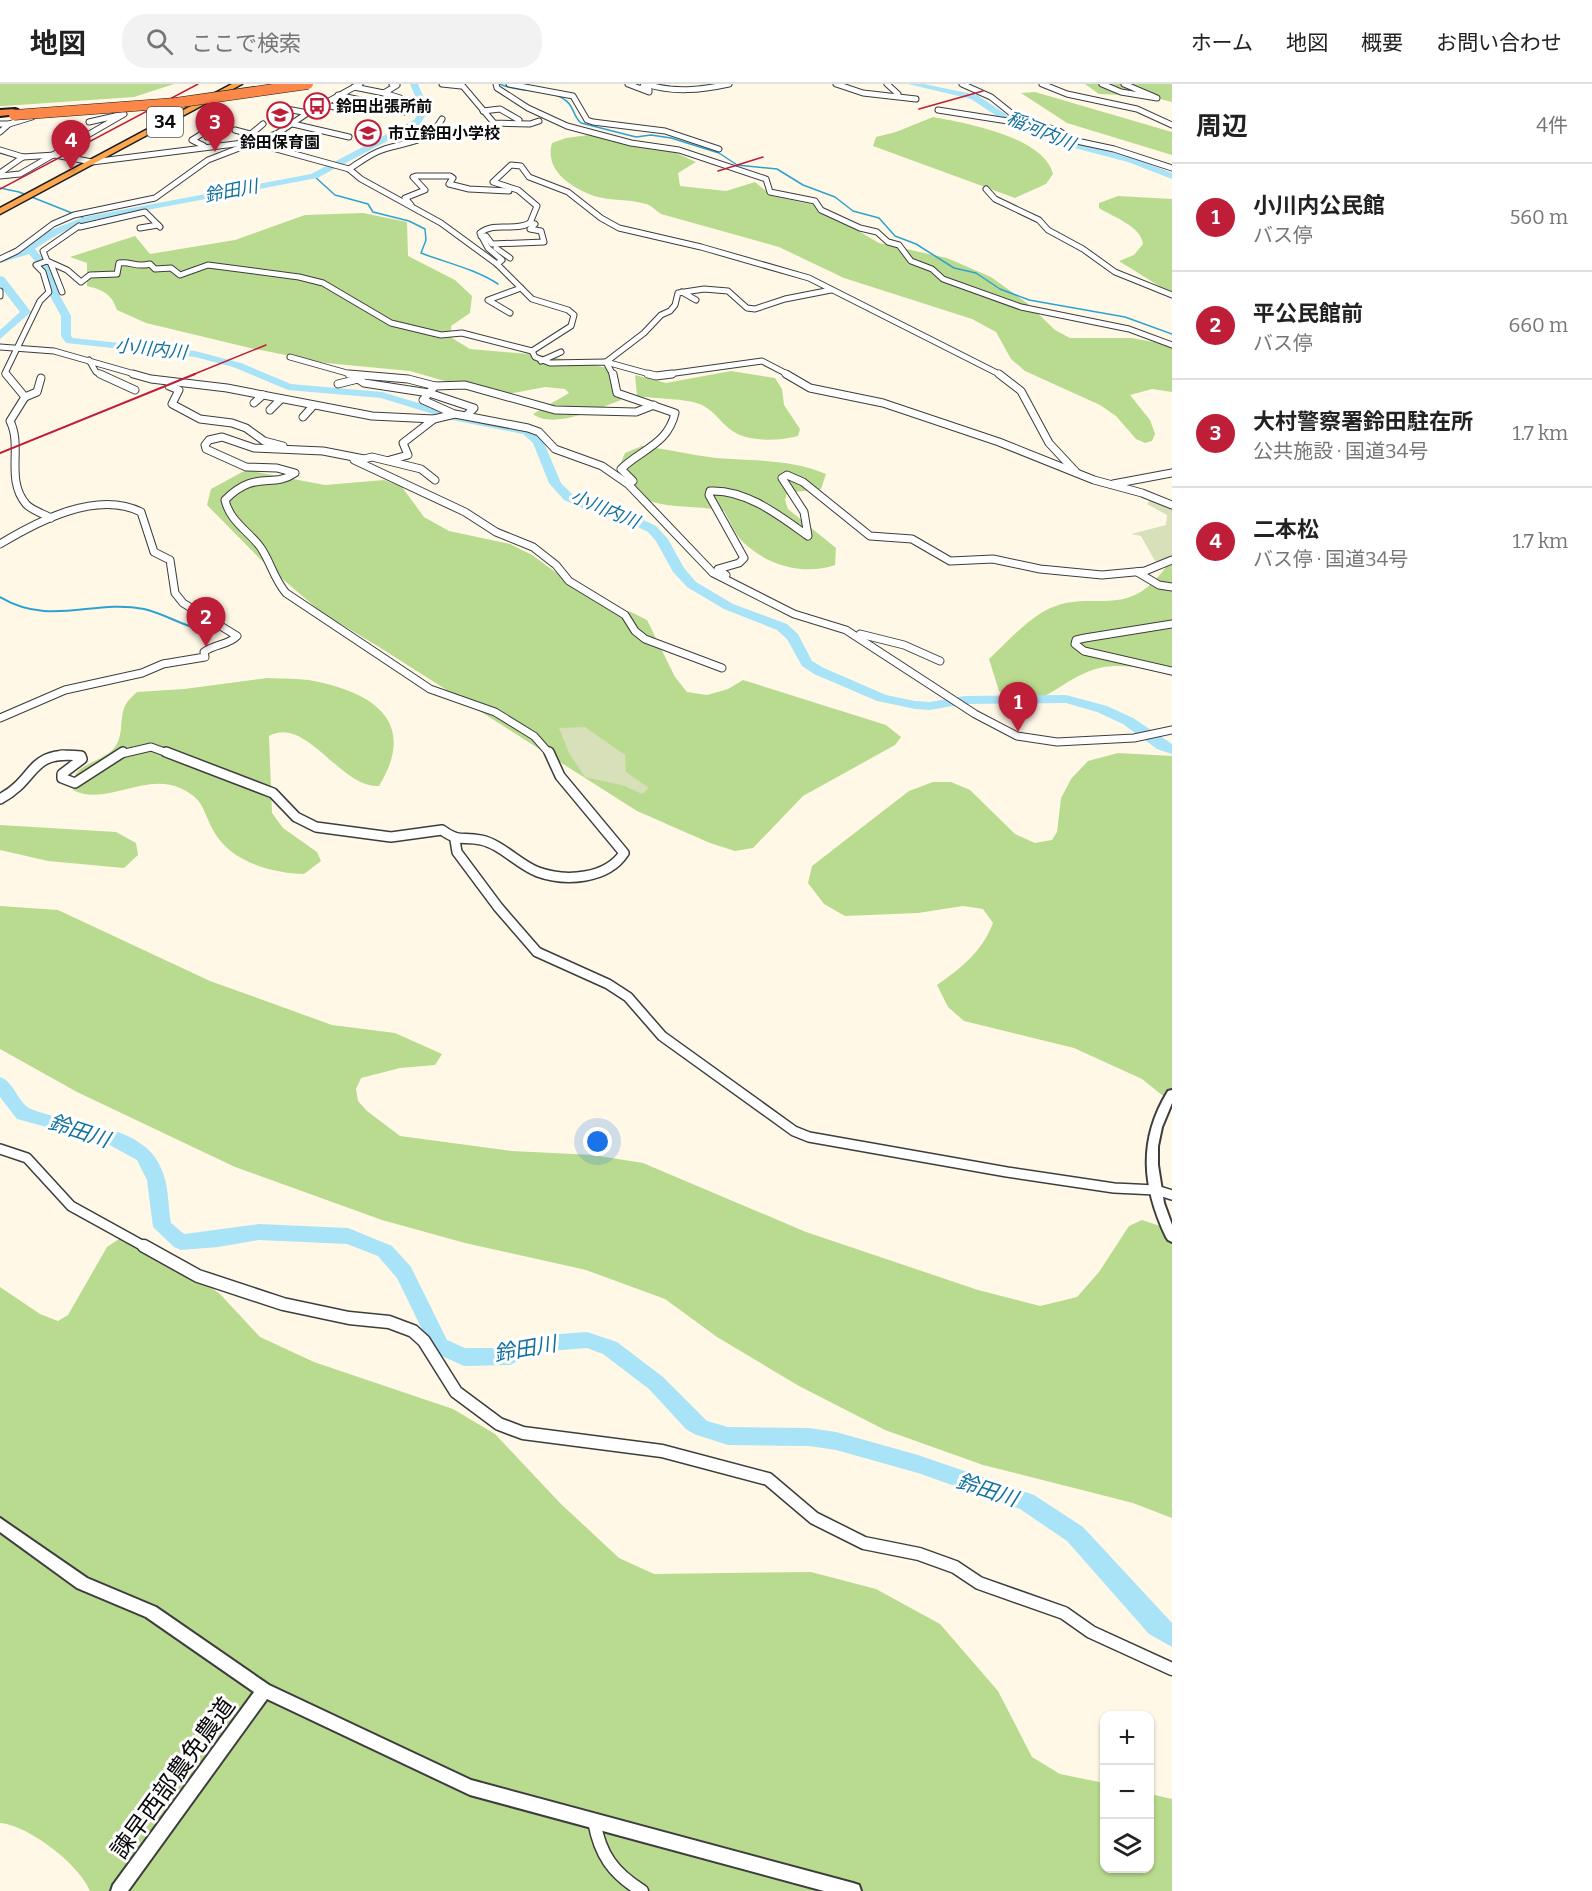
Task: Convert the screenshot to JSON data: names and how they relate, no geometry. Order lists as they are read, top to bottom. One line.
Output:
{"streets":{"highway":["34"],"street":["諫早西部農免農道"]},"water":["稲河内川","鈴田川","小川内川"],"places":{"bus stop":["鈴田出張所前"],"school or university":["鈴田保育園","市立鈴田小学校"]},"page":{"header":"地図","search":"ここで検索","nav":["ホーム","地図","概要","お問い合わせ"],"heading":["周辺","4件"],"pins":["3","4","2","1"],"list":[{"mark":"1","name":"小川内公民館","note":"バス停","value":"560 m"},{"mark":"2","name":"平公民館前","note":"バス停","value":"660 m"},{"mark":"3","name":"大村警察署鈴田駐在所","note":"公共施設 · 国道34号","value":"1.7 km"},{"mark":"4","name":"二本松","note":"バス停 · 国道34号","value":"1.7 km"}],"map_buttons":["+","−"]}}
